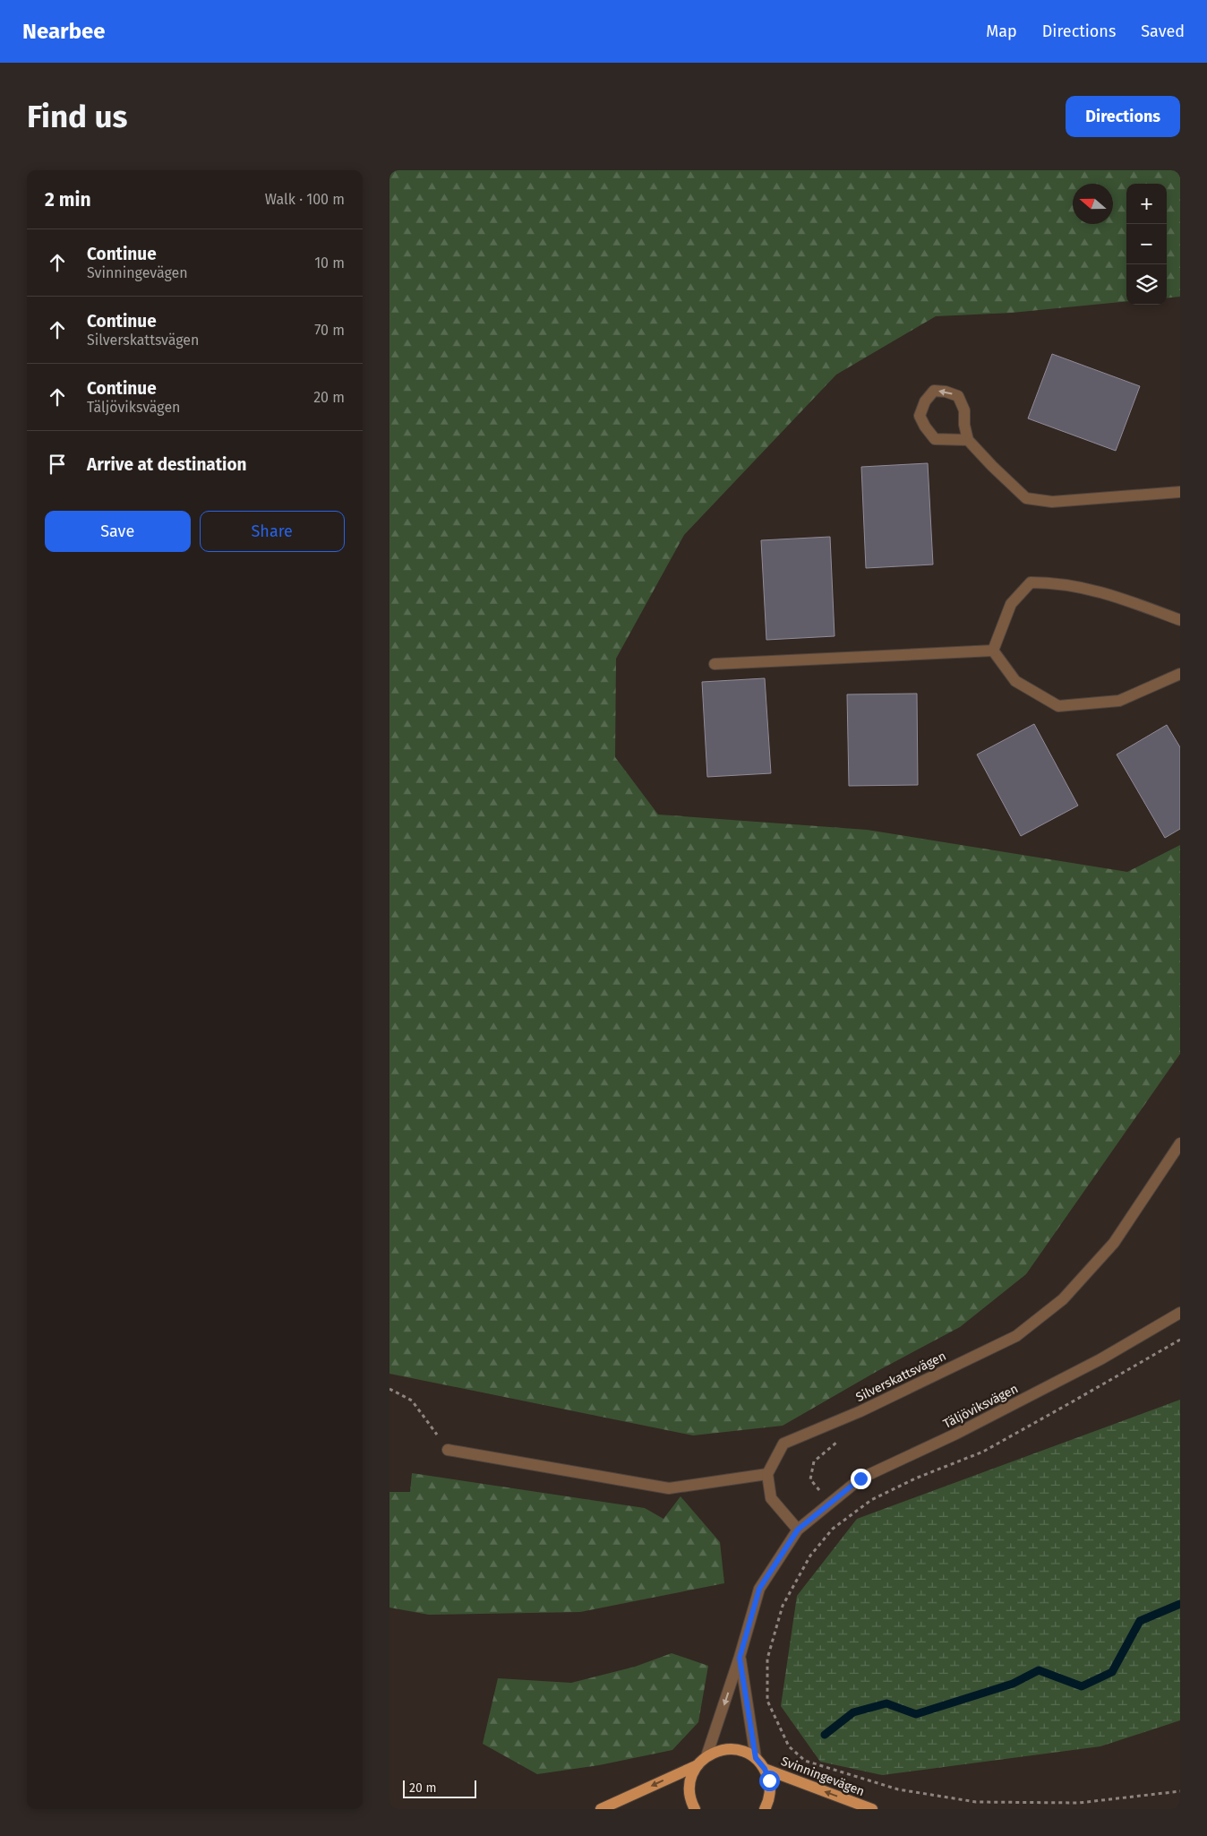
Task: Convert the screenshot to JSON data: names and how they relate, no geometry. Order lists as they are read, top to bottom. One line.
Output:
{"streets":{"main road":["Svinningevägen"],"street":["Silverskattsvägen","Täljöviksvägen"]},"one_way":["Svinningevägen"],"scale_bar":"20 m","north":"left","page":{"header":"Nearbee","nav":["Map","Directions","Saved"],"buttons":["Directions",["Save","Share"]],"title":"Find us","heading":["2 min","Walk · 100 m"],"map_buttons":["+","−"],"list":[["Continue","Svinningevägen","10 m"],["Continue","Silverskattsvägen","70 m"],["Continue","Täljöviksvägen","20 m"],"Arrive at destination"],"scale":"20 m"}}
